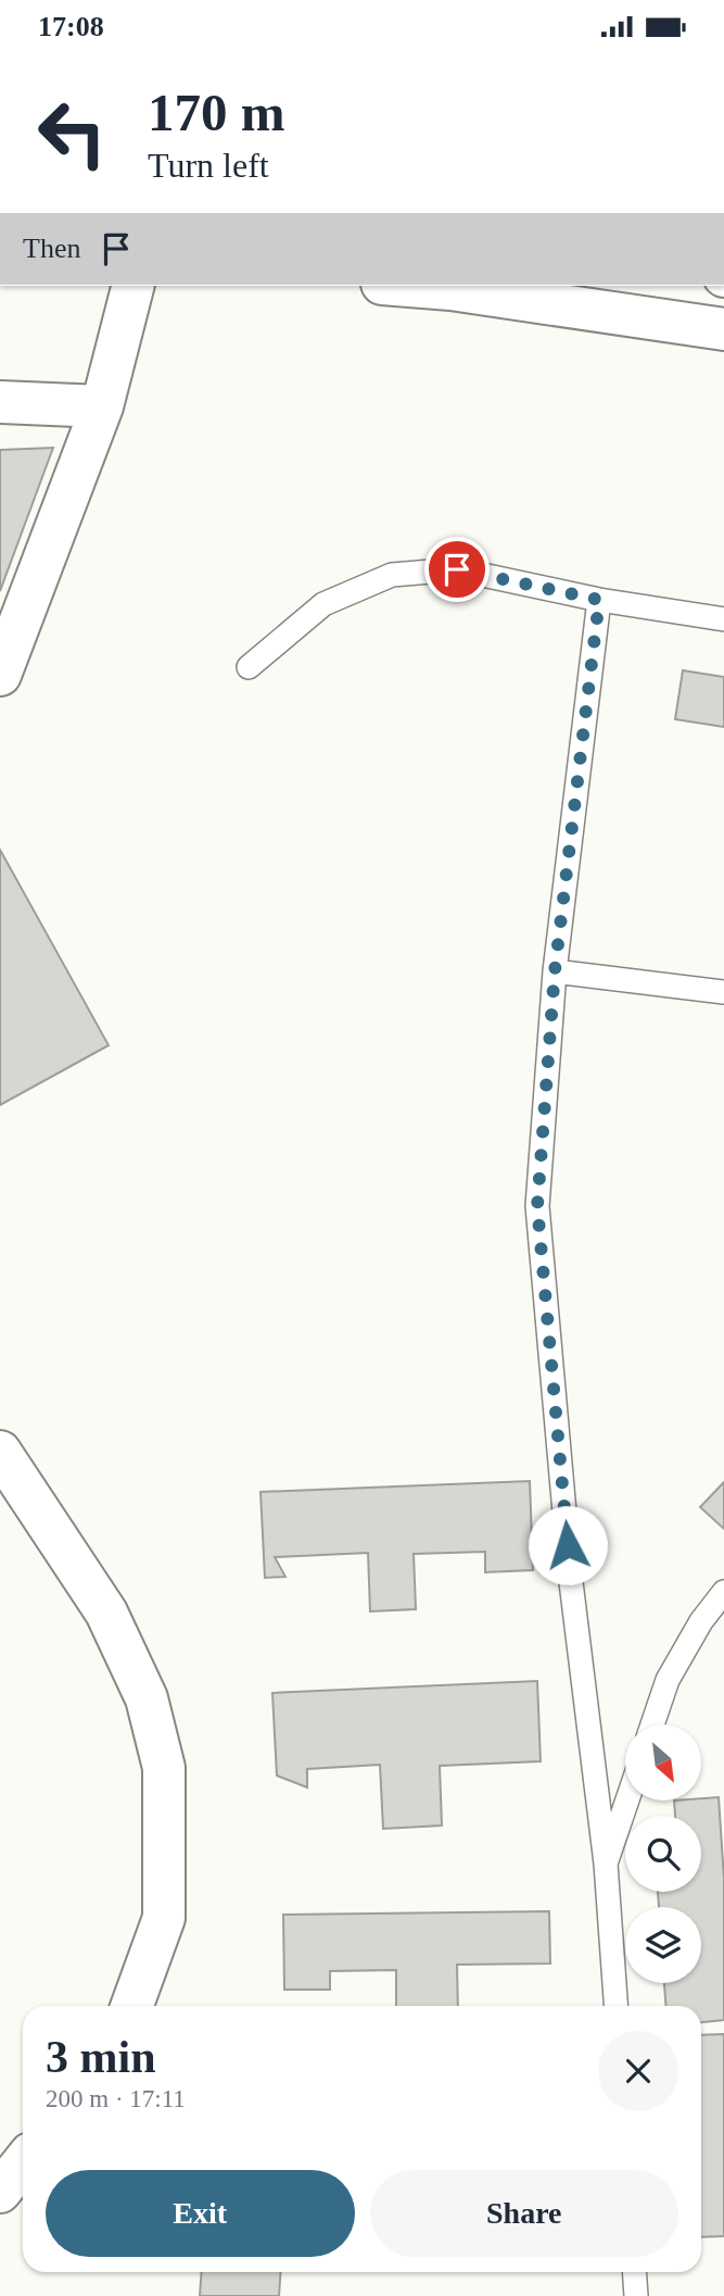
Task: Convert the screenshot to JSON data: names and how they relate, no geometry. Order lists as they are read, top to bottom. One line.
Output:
{"north":"bottom right","page":{"status":"17:08","turn":["170 m","Turn left"],"then":"Then","heading":["3 min","200 m · 17:11"],"buttons":["Exit","Share"]}}
